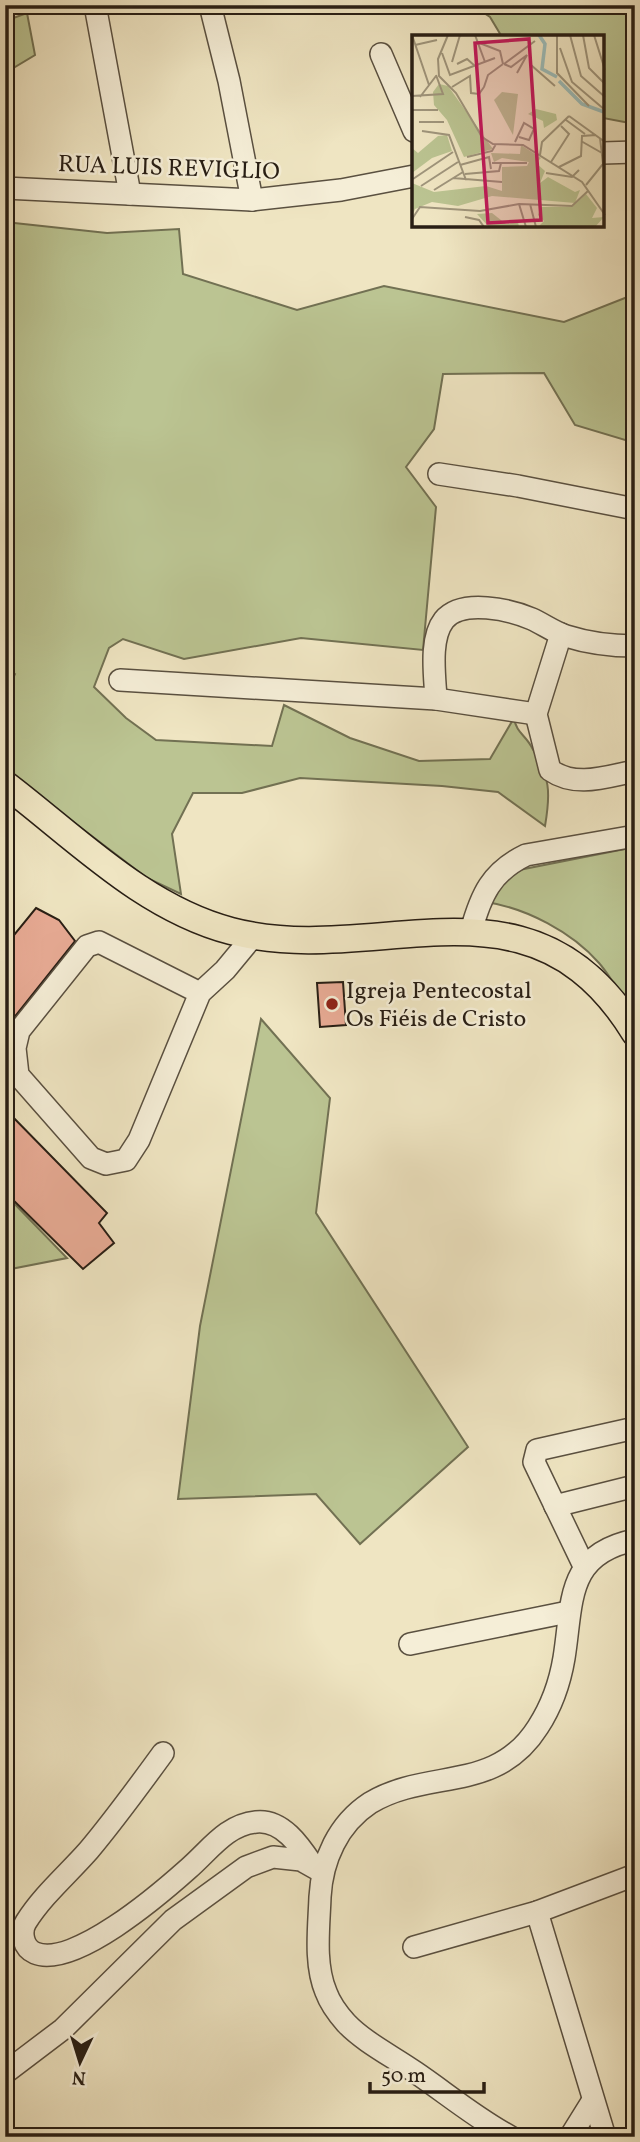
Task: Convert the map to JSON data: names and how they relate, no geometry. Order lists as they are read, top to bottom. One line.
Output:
{"streets":{"street":["RUA LUIS REVIGLIO"]},"places":["Igreja Pentecostal Os Fiéis de Cristo"],"scale_bar":"50 m","north":"bottom"}
